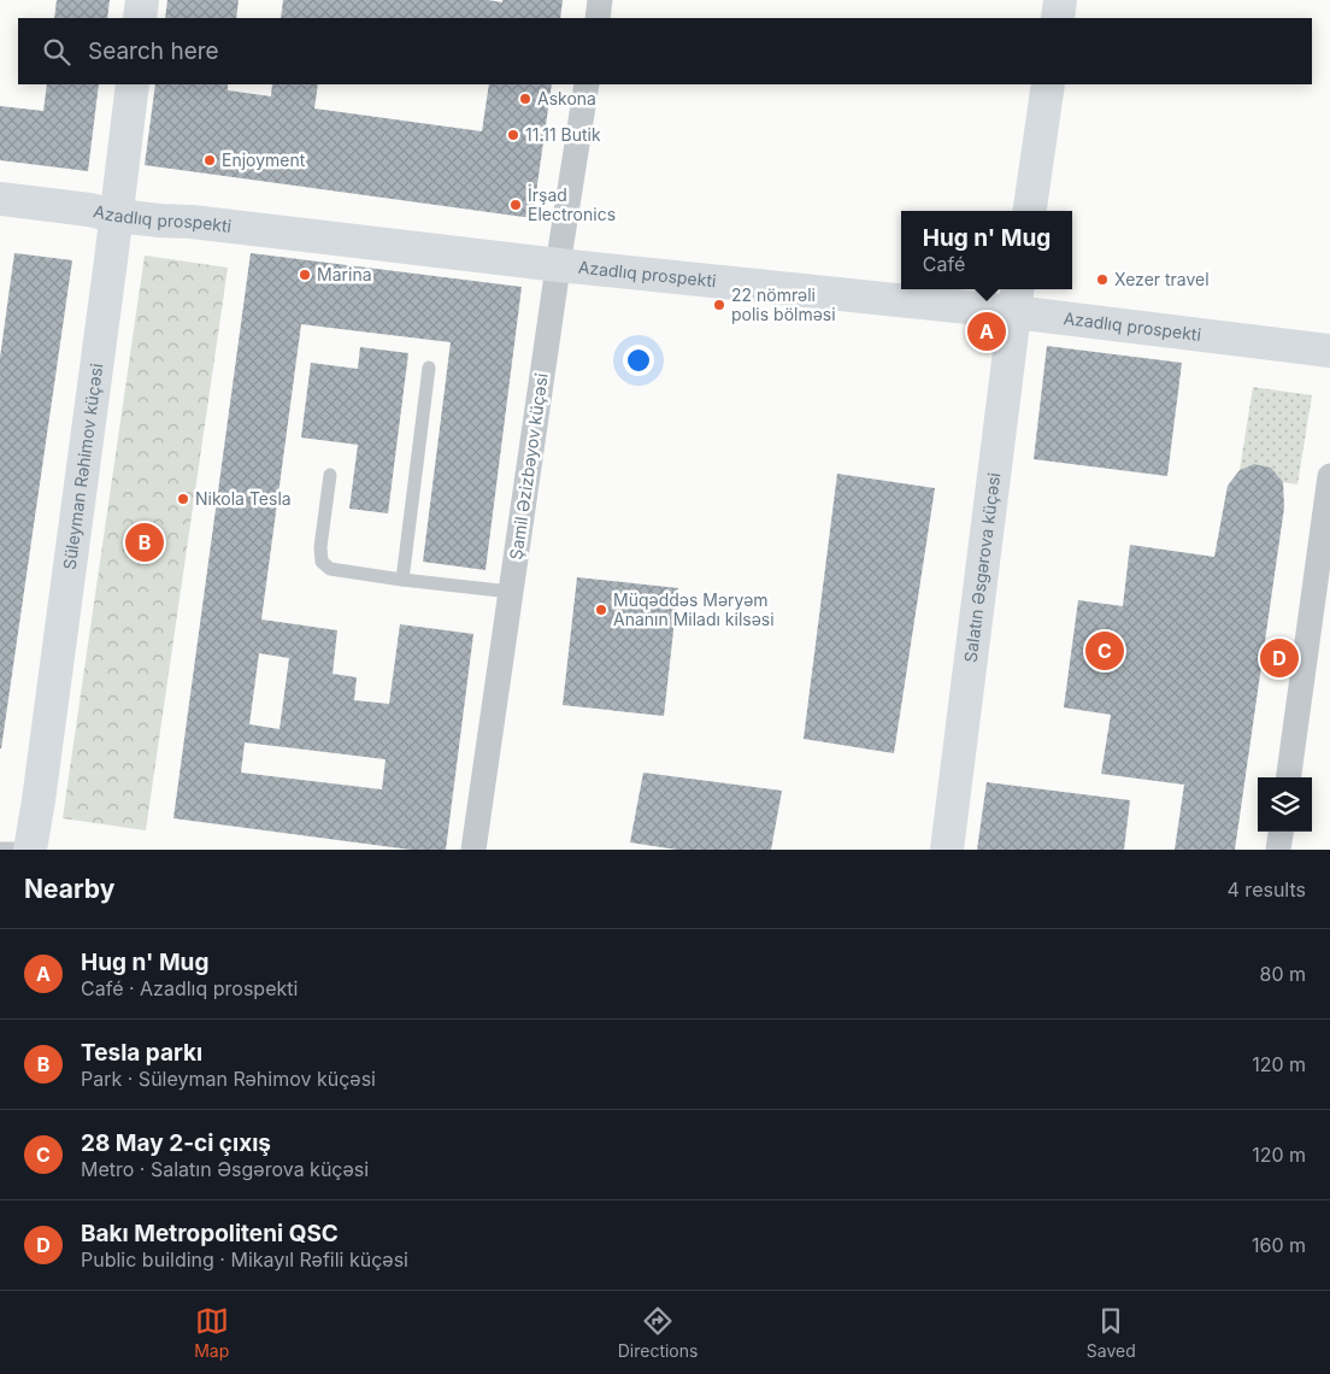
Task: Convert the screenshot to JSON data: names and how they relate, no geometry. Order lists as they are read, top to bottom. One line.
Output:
{"streets":{"main road":["Azadlıq prospekti","Süleyman Rəhimov küçəsi","Salatın Əsgərova küçəsi"],"street":["Şamil Əzizbəyov küçəsi"]},"crossings":[["Azadlıq prospekti","Süleyman Rəhimov küçəsi"],["Azadlıq prospekti","Şamil Əzizbəyov küçəsi"],["Azadlıq prospekti","Salatın Əsgərova küçəsi"]],"places":["Askona","11.11 Butik","Enjoyment","İrşad Electronics","Marina","Xezer travel","22 nömrəli polis bölməsi","Nikola Tesla","Müqəddəs Məryəm Ananın Miladı kilsəsi"],"page":{"search":"Search here","popup":["Hug n' Mug","Café"],"pins":["A","B","C","D"],"heading":["Nearby","4 results"],"list":[{"mark":"A","name":"Hug n' Mug","note":"Café · Azadlıq prospekti","value":"80 m"},{"mark":"B","name":"Tesla parkı","note":"Park · Süleyman Rəhimov küçəsi","value":"120 m"},{"mark":"C","name":"28 May 2-ci çıxış","note":"Metro · Salatın Əsgərova küçəsi","value":"120 m"},{"mark":"D","name":"Bakı Metropoliteni QSC","note":"Public building · Mikayıl Rəfili küçəsi","value":"160 m"}],"nav":["Map","Directions","Saved"]}}
